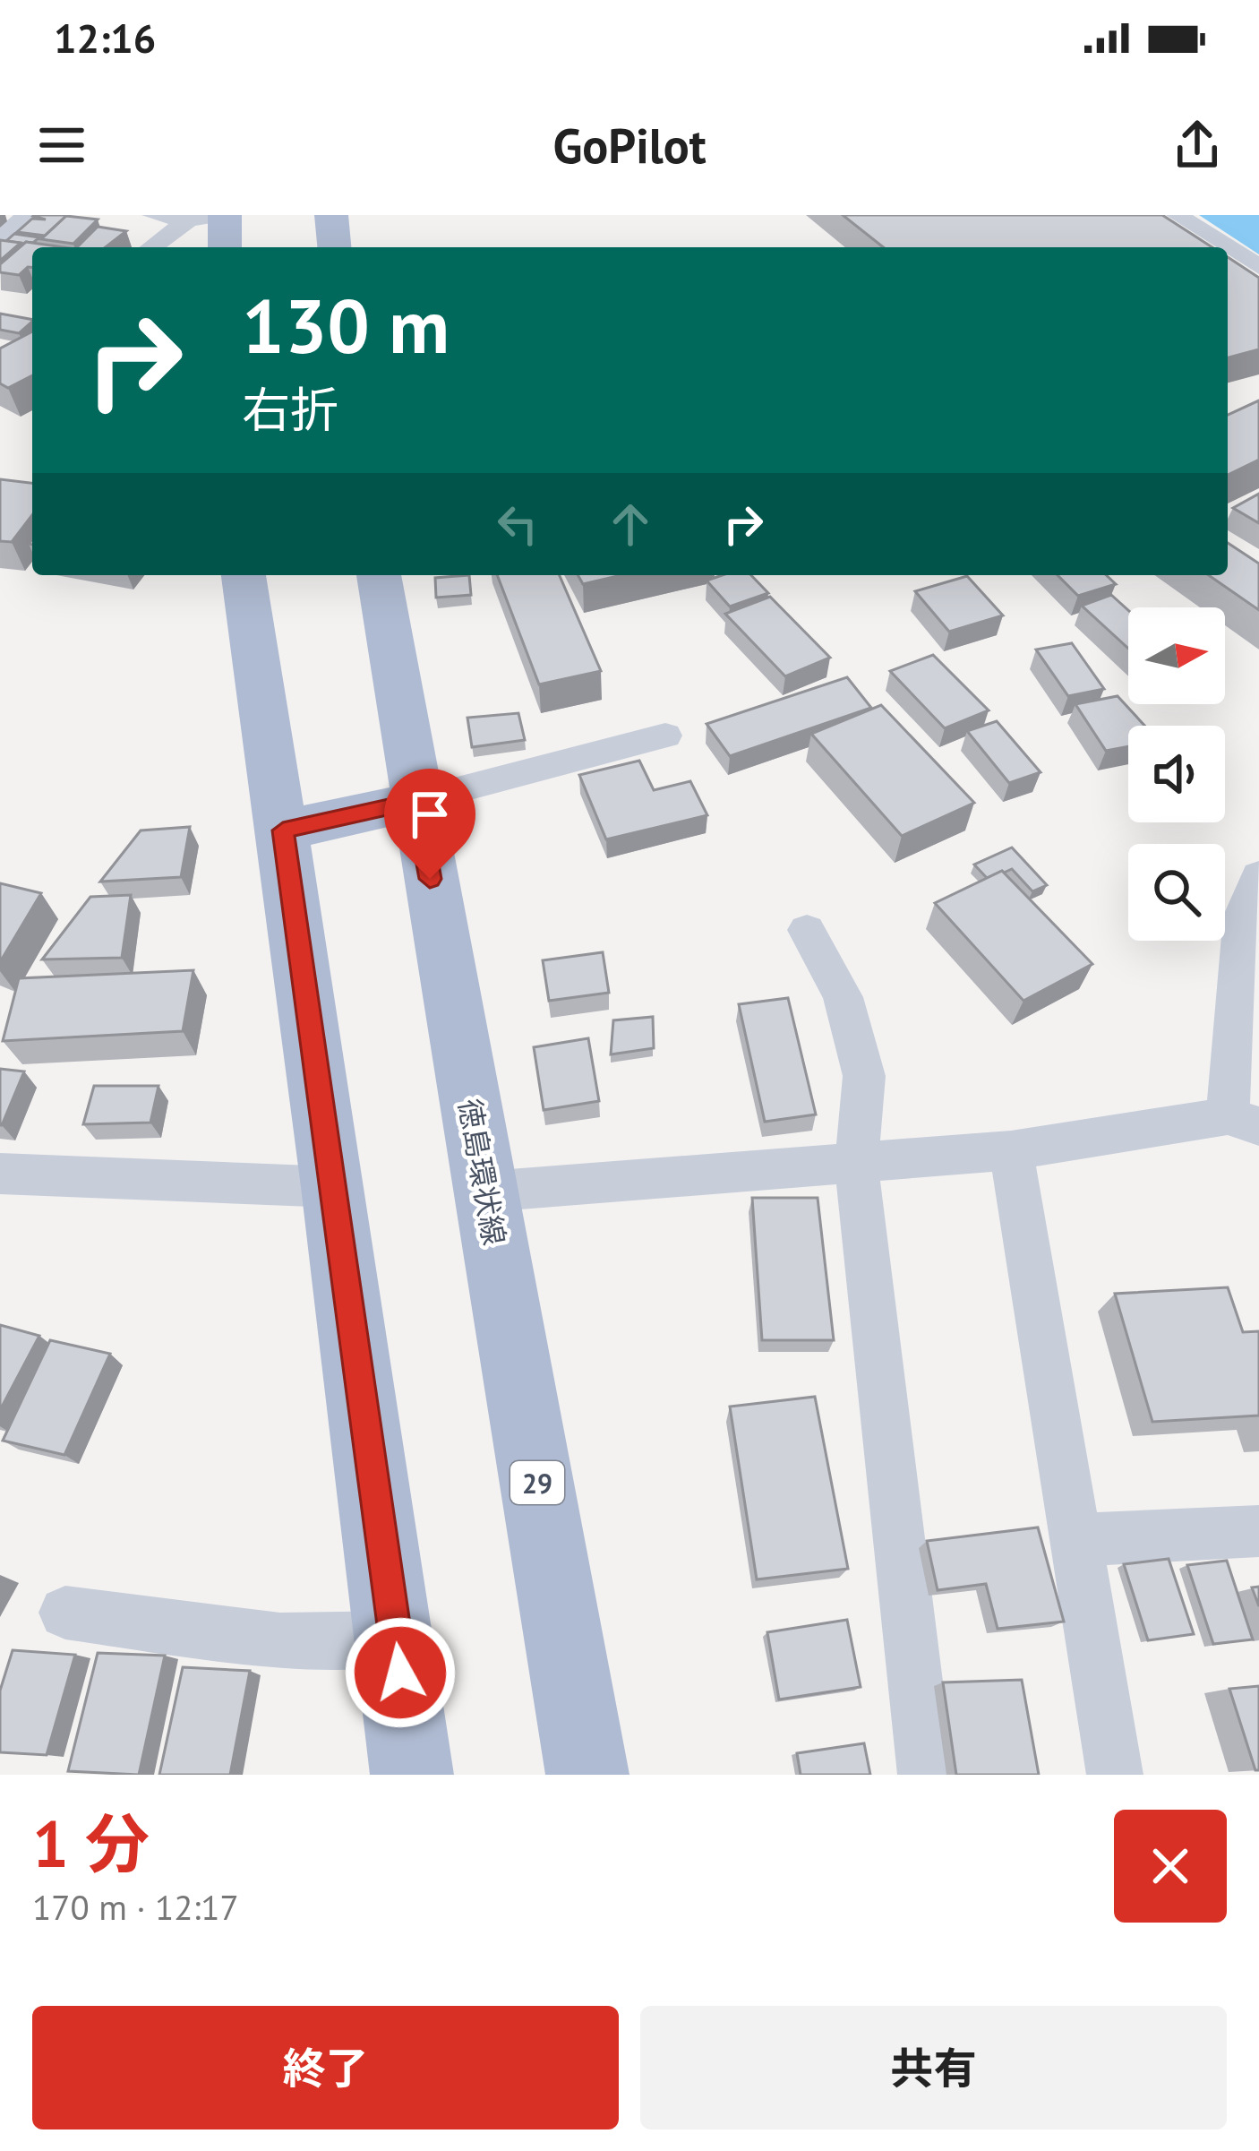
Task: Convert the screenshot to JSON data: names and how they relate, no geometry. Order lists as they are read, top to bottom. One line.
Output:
{"streets":{"main road":["徳島環状線","29"]},"north":"right","page":{"status":"12:16","header":"GoPilot","turn":["130 m","右折"],"heading":["1 分","170 m · 12:17"],"buttons":["終了","共有"]}}
